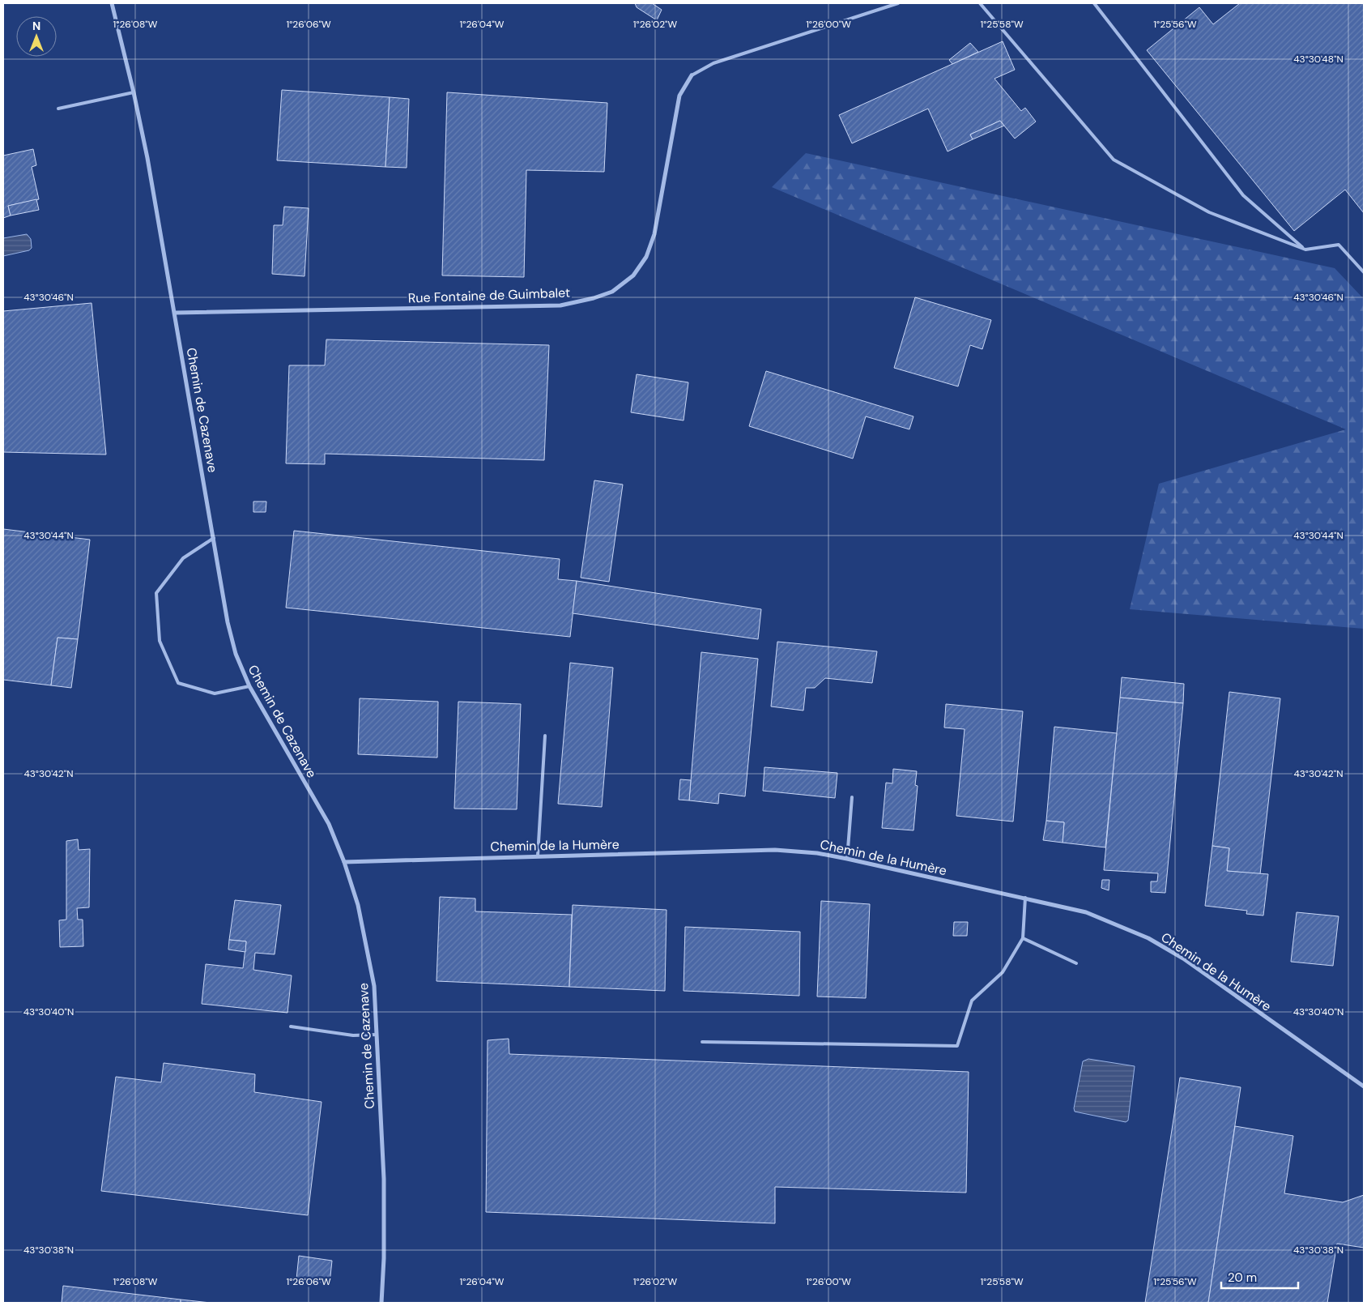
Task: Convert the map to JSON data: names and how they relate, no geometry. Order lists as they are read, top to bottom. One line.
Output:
{"streets":{"street":["Rue Fontaine de Guimbalet","Chemin de Cazenave","Chemin de la Humère"]},"crossings":[["Rue Fontaine de Guimbalet","Chemin de Cazenave"],["Chemin de Cazenave","Chemin de la Humère"]],"scale_bar":"20 m","north":"top","coordinates":["1°26'08\"W","1°26'06\"W","1°26'04\"W","1°26'02\"W","1°26'00\"W","1°25'58\"W","1°25'56\"W","43°30'48\"N","43°30'46\"N","43°30'44\"N","43°30'42\"N","43°30'40\"N","43°30'38\"N"]}
